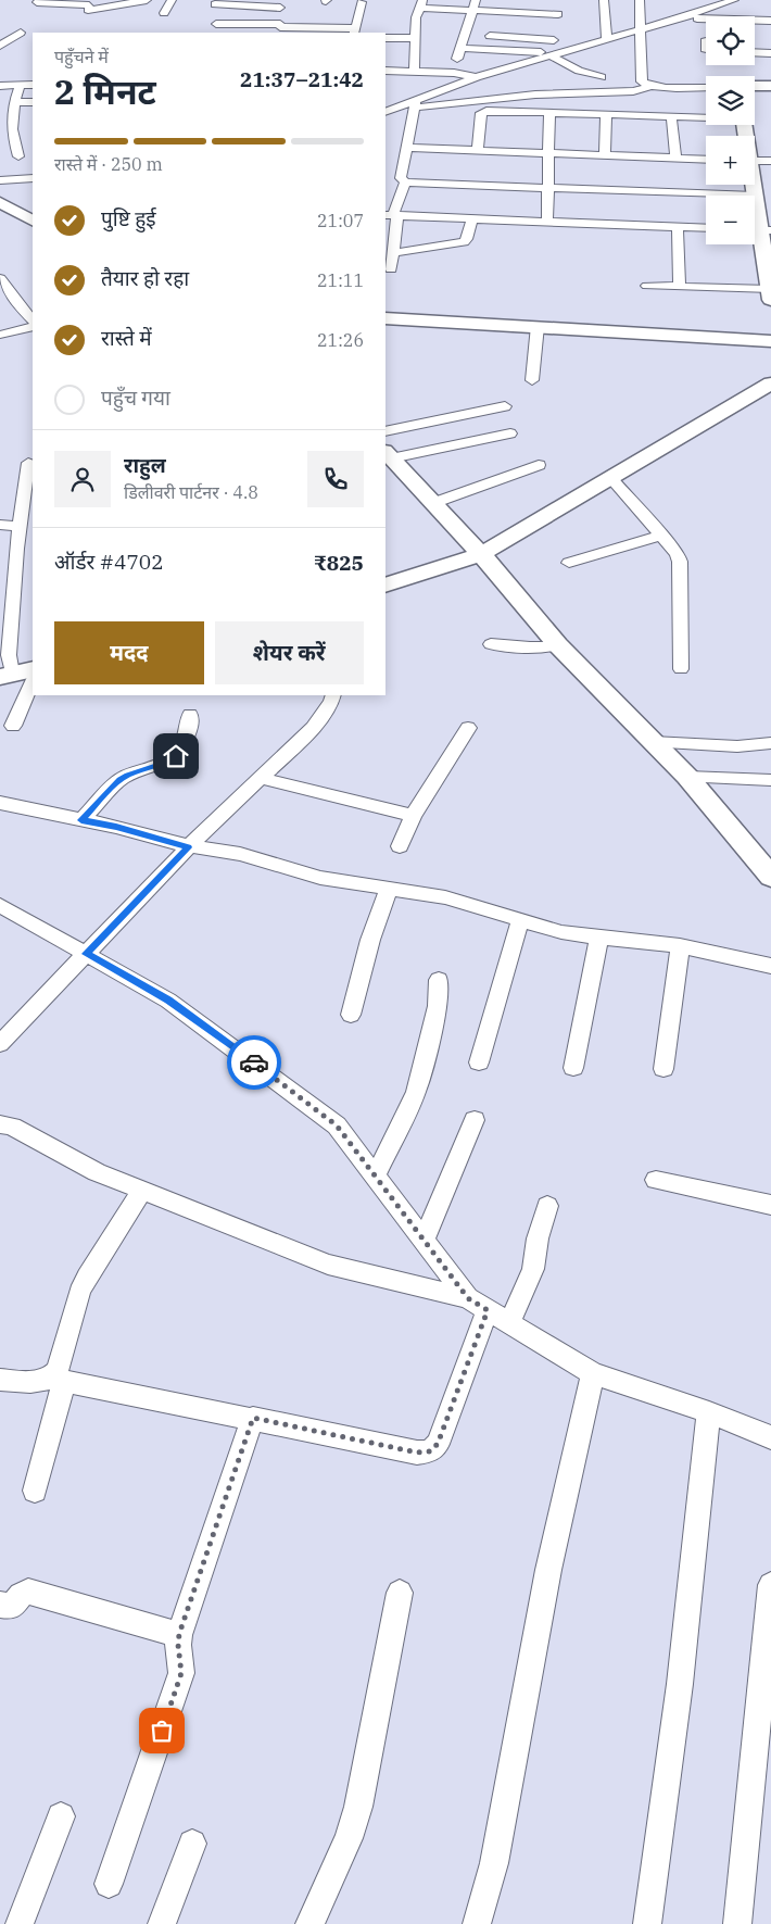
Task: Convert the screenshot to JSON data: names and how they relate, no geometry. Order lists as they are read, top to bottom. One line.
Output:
{"page":{"map_buttons":["+","−"],"heading":["2 मिनट","पहुँचने में","21:37–21:42"],"panel":["राहुल","डिलीवरी पार्टनर · 4.8","ऑर्डर #4702","₹825"],"bar":"रास्ते में · 250 m","list":[["पुष्टि हुई","21:07"],["तैयार हो रहा","21:11"],["रास्ते में","21:26"],"पहुँच गया"],"buttons":["मदद","शेयर करें"]}}
